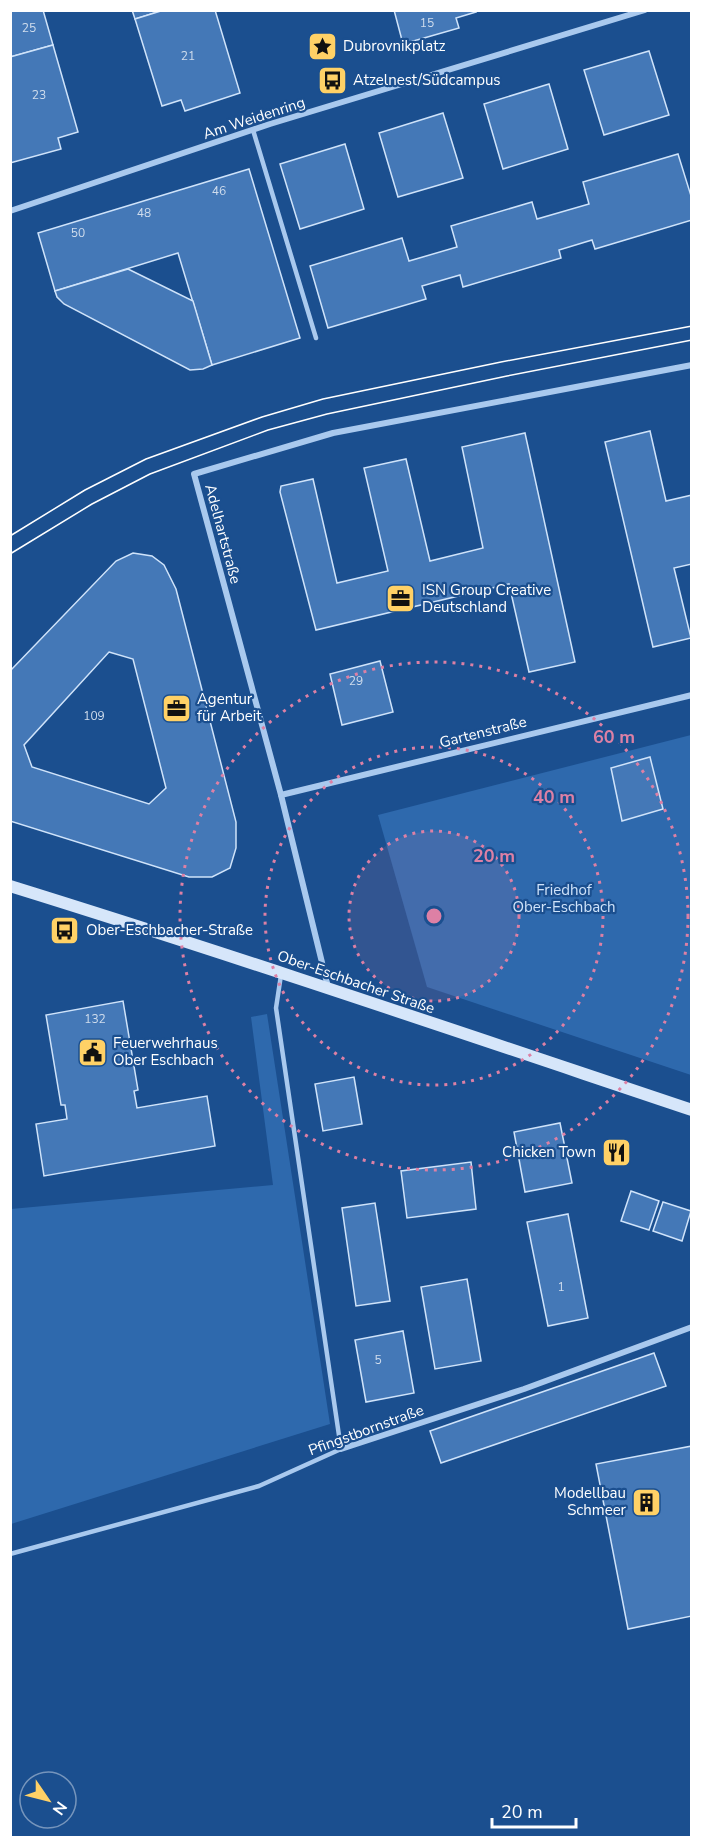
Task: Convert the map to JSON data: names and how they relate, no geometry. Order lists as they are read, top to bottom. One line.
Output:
{"streets":{"street":["Am Weidenring","Adelhartstraße","Gartenstraße","Ober-Eschbacher Straße","Pfingstbornstraße"]},"crossings":[["Adelhartstraße","Gartenstraße"],["Adelhartstraße","Ober-Eschbacher Straße"]],"parks":["Friedhof Ober-Eschbach"],"places":{"place":["Dubrovnikplatz"],"bus stop":["Atzelnest/Südcampus","Ober-Eschbacher-Straße"],"office":["ISN Group Creative Deutschland","Agentur für Arbeit"],"public building":["Feuerwehrhaus Ober Eschbach"],"restaurant":["Chicken Town"],"building":["Modellbau Schmeer"]},"house_numbers":["15","25","21","23","46","48","50","29","109","132","1","5"],"scale_bar":"20 m","north":"bottom right","rings":["60 m","40 m","20 m"]}
